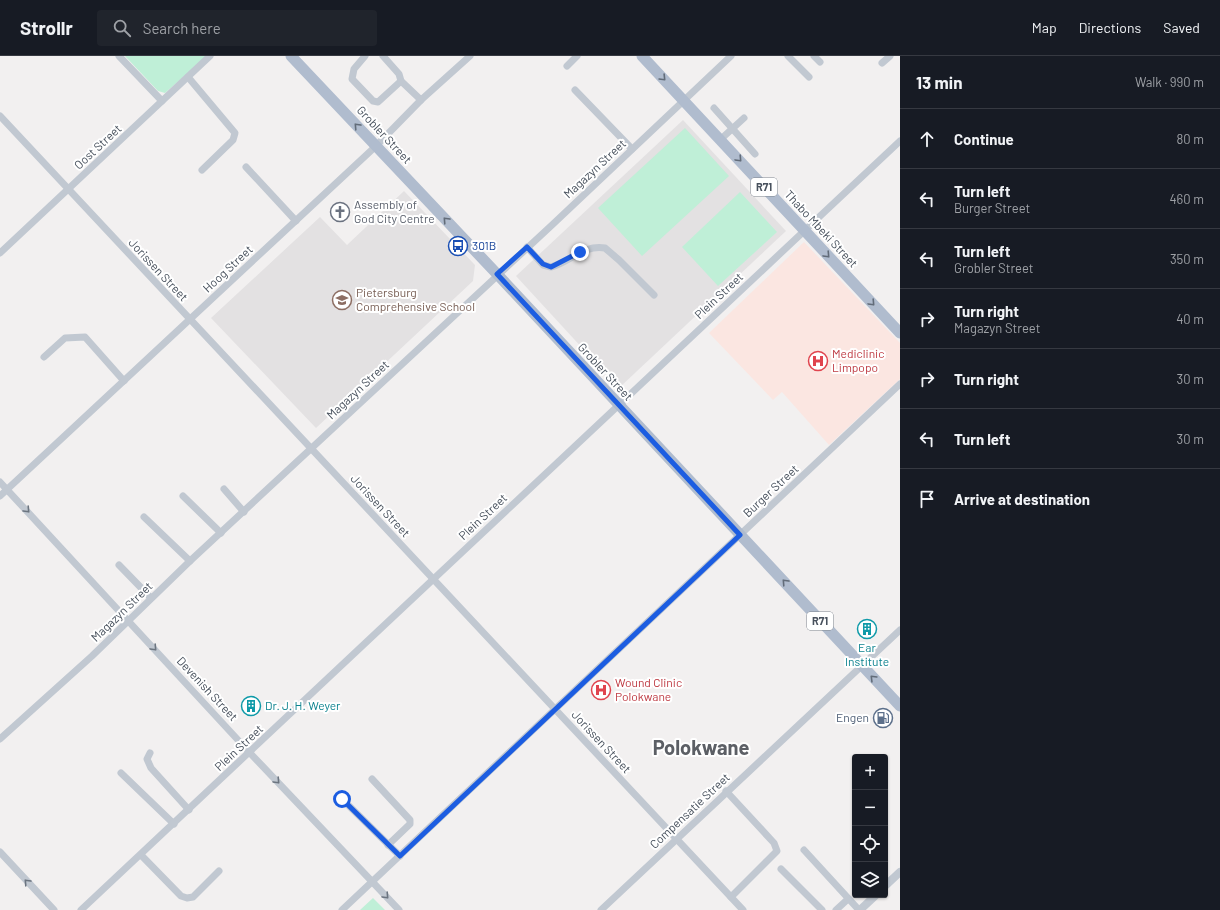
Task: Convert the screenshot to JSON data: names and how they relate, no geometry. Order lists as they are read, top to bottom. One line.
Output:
{"streets":{"main road":["Grobler Street","R71","Thabo Mbeki Street"],"street":["Oost Street","Magazyn Street","Hoog Street","Jorissen Street","Plein Street","Burger Street","Devenish Street","Compensatie Street"]},"crossings":[["Grobler Street","Magazyn Street"],["Grobler Street","Hoog Street"],["Grobler Street","Plein Street"],["Grobler Street","Burger Street"],["Grobler Street","Compensatie Street"],["Oost Street","Jorissen Street"],["Magazyn Street","Thabo Mbeki Street"],["Magazyn Street","Jorissen Street"],["Magazyn Street","Devenish Street"],["Thabo Mbeki Street","Plein Street"],["Hoog Street","Jorissen Street"],["Hoog Street","Devenish Street"],["Jorissen Street","Plein Street"],["Jorissen Street","Burger Street"],["Jorissen Street","Compensatie Street"],["Plein Street","Devenish Street"],["Burger Street","Devenish Street"]],"one_way":["Grobler Street","Thabo Mbeki Street","Devenish Street"],"districts":["Polokwane"],"places":{"church":["Assembly of God City Centre"],"bus stop":["301B"],"school or university":["Pietersburg Comprehensive School"],"hospital":["Mediclinic Limpopo","Wound Clinic Polokwane"],"building":["Ear Institute","Dr. J. H. Weyer"],"fuel station":["Engen"]},"page":{"header":"Strollr","search":"Search here","nav":["Map","Directions","Saved"],"heading":["13 min","Walk · 990 m"],"list":[["Continue","80 m"],["Turn left","Burger Street","460 m"],["Turn left","Grobler Street","350 m"],["Turn right","Magazyn Street","40 m"],["Turn right","30 m"],["Turn left","30 m"],"Arrive at destination"],"map_buttons":["+","−"]}}
